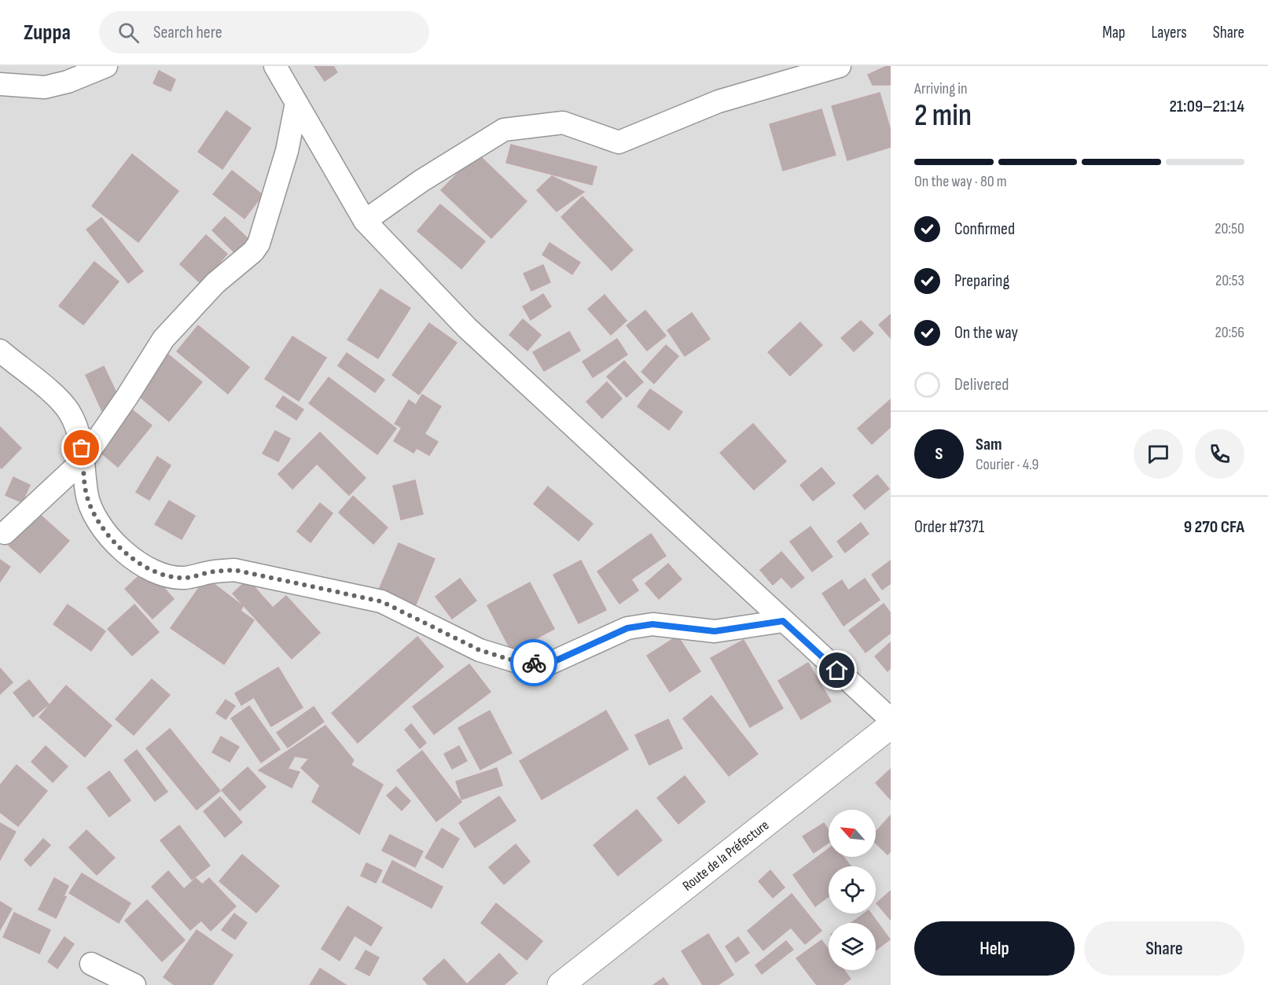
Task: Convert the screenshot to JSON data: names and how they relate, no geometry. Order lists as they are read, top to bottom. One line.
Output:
{"streets":{"street":["Route de la Préfecture"]},"north":"top left","page":{"header":"Zuppa","search":"Search here","nav":["Map","Layers","Share"],"heading":["2 min","Arriving in","21:09–21:14"],"panel":["Sam","Courier · 4.9","Order #7371","9 270 CFA"],"bar":"On the way · 80 m","list":[["Confirmed","20:50"],["Preparing","20:53"],["On the way","20:56"],"Delivered"],"round":"S","buttons":["Help","Share"]}}
